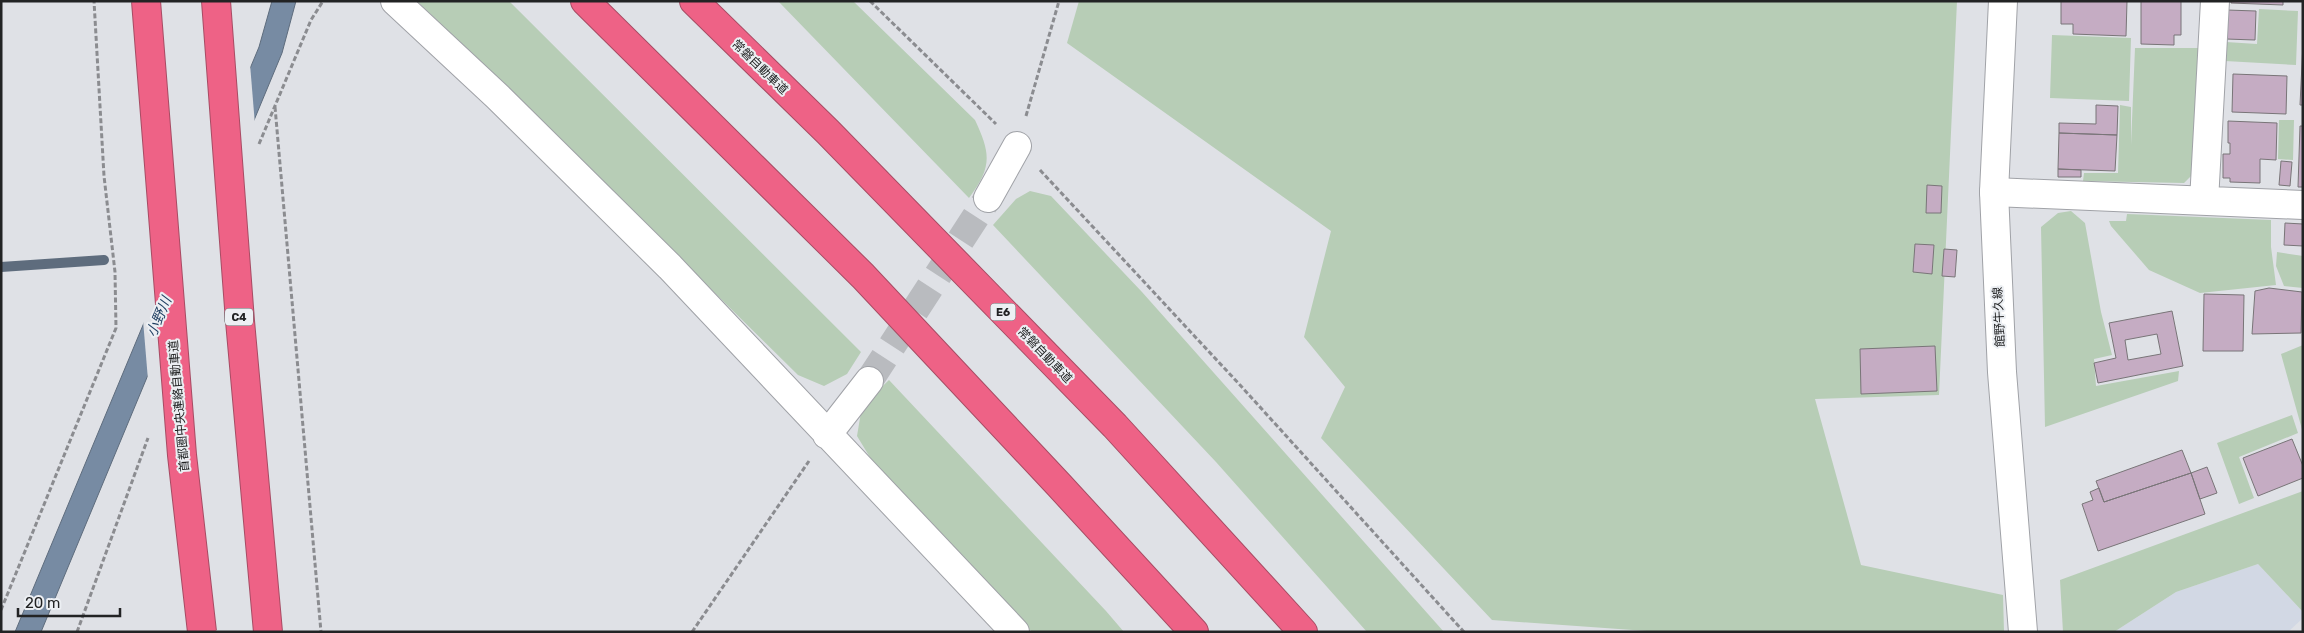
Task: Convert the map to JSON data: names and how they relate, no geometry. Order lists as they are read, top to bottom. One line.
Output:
{"streets":{"highway":["常磐自動車道","E6","C4","首都圏中央連絡自動車道"],"street":["館野牛久線"]},"water":["小野川"],"scale_bar":"20 m"}
